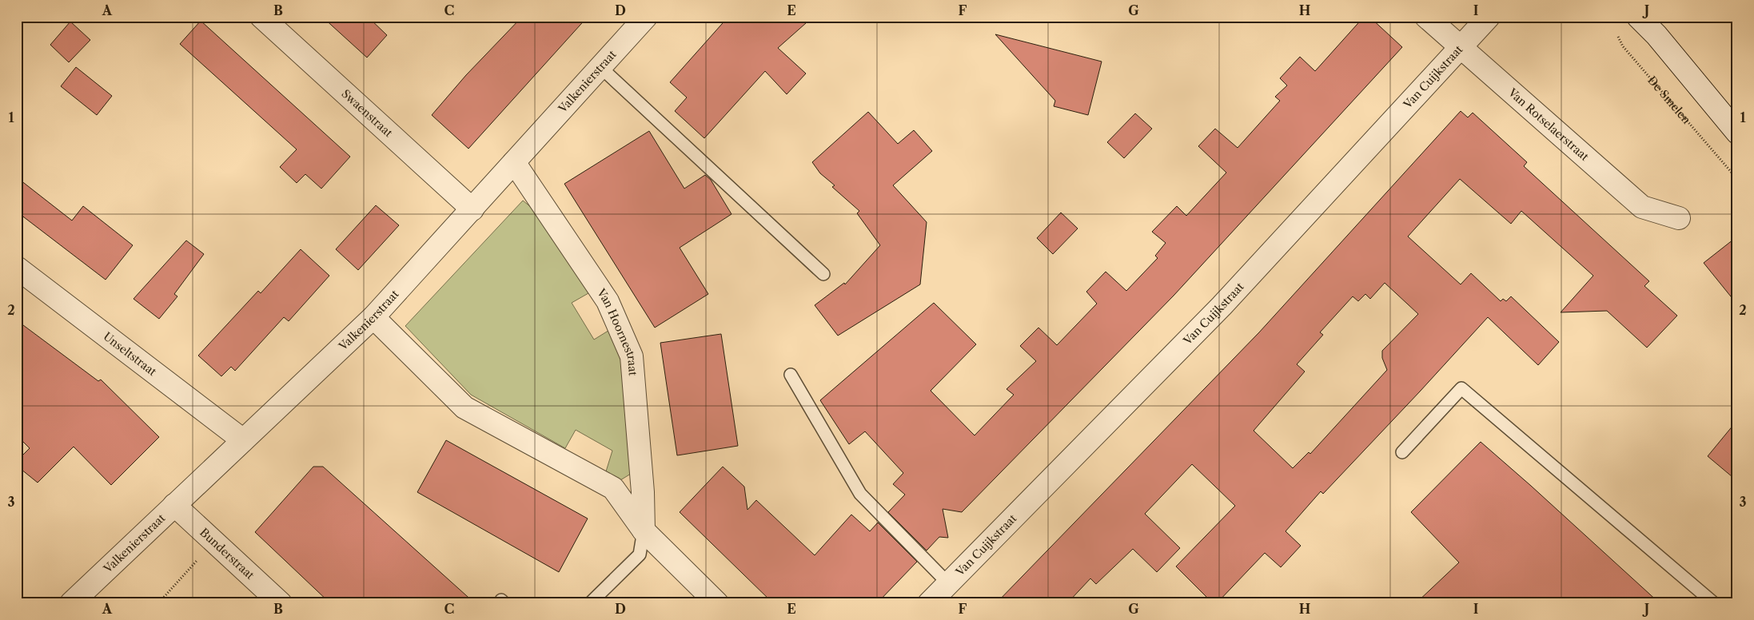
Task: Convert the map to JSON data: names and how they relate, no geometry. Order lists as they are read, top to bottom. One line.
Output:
{"streets":{"street":["Van Cuijkstraat","Valkenierstraat","Swaenstraat","Van Rotselaerstraat","Van Hoornestraat","Unseltstraat","Bunderstraat"],"path":["De Smelen"]},"crossings":[["Van Cuijkstraat","Van Rotselaerstraat"],["Valkenierstraat","Swaenstraat"],["Valkenierstraat","Van Hoornestraat"],["Valkenierstraat","Unseltstraat"],["Valkenierstraat","Bunderstraat"]],"grid":{"columns":["A","B","C","D","E","F","G","H","I","J"],"rows":["1","2","3"]}}
